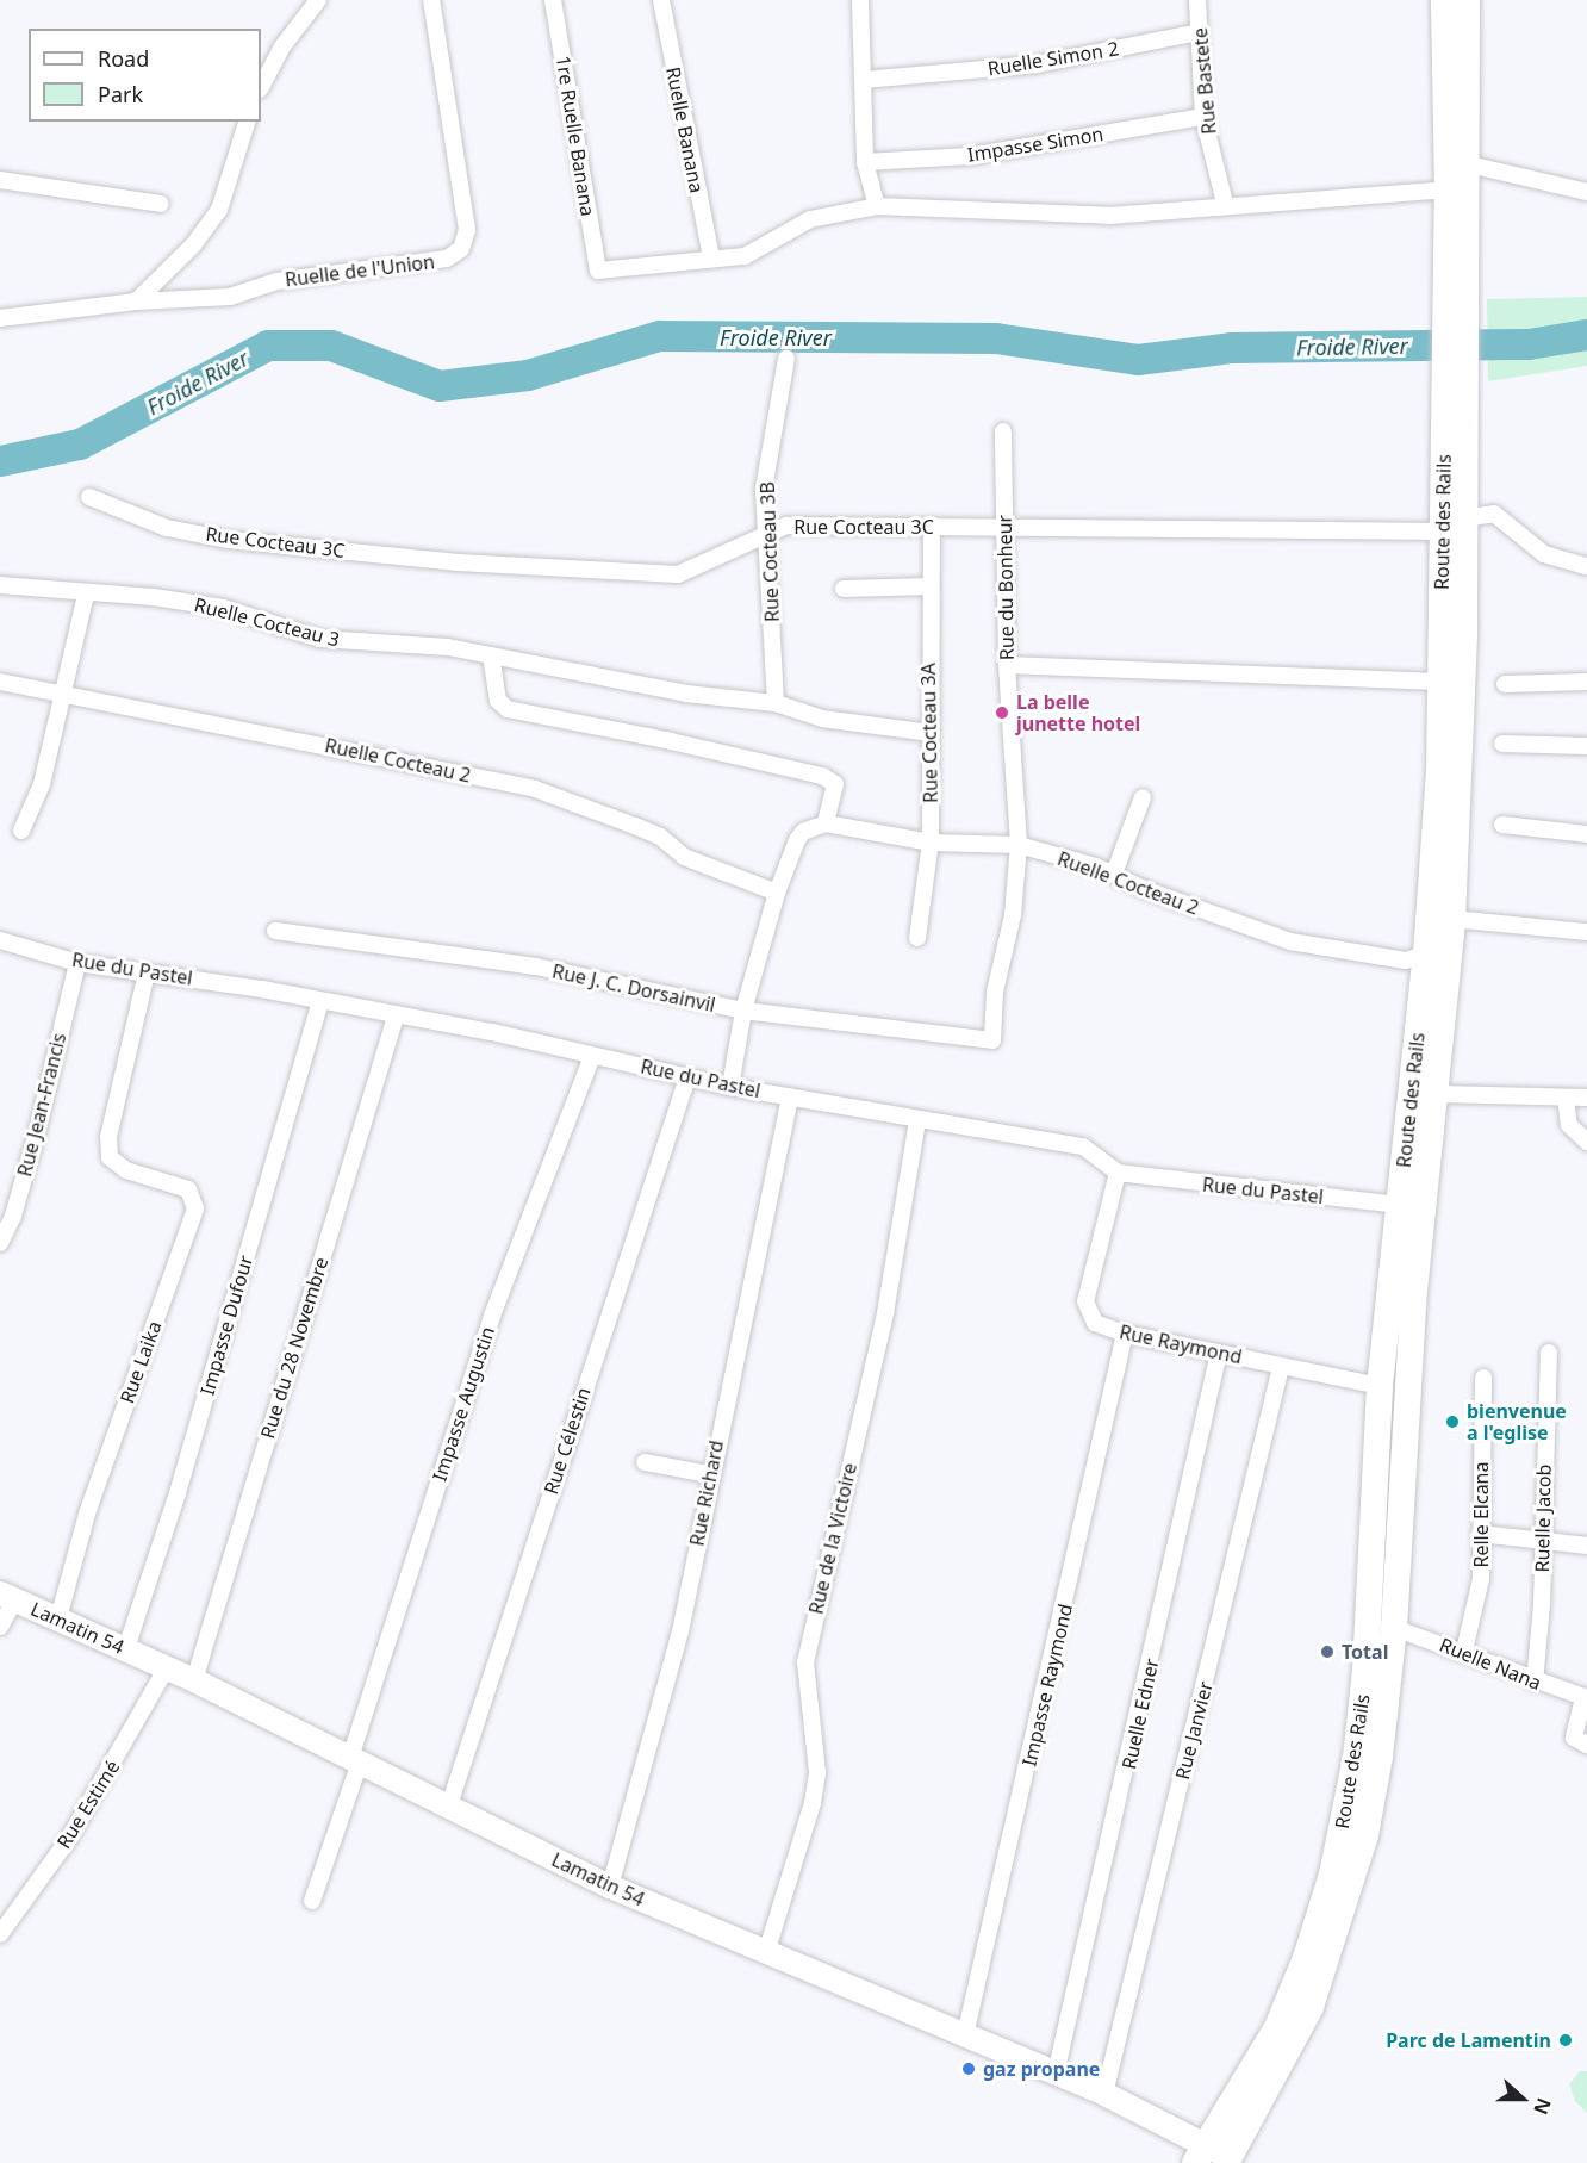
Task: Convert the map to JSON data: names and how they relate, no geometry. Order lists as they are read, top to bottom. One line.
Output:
{"streets":{"main road":["Route des Rails"],"street":["Ruelle Simon 2","Rue Bastete","Ruelle Banana","1re Ruelle Banana","Impasse Simon","Ruelle de l'Union","Rue Cocteau 3C","Rue Cocteau 3B","Rue du Bonheur","Ruelle Cocteau 3","Rue Cocteau 3A","Ruelle Cocteau 2","Rue du Pastel","Rue J. C. Dorsainvil","Rue Jean-Francis","Impasse Dufour","Rue Raymond","Rue du 28 Novembre","Rue Laika","Impasse Augustin","Rue Célestin","Rue Richard","Relle Elcana","Ruelle Jacob","Rue de la Victoire","Lamatin 54","Ruelle Nana","Impasse Raymond","Ruelle Edner","Rue Janvier","Rue Estimé"]},"crossings":[["Ruelle Simon 2","Rue Bastete"],["Rue Bastete","Impasse Simon"],["Ruelle Banana","1re Ruelle Banana"],["Route des Rails","Rue Cocteau 3C"],["Route des Rails","Ruelle Cocteau 2"],["Route des Rails","Rue du Pastel"],["Route des Rails","Rue Raymond"],["Route des Rails","Lamatin 54"],["Route des Rails","Ruelle Nana"],["Rue Cocteau 3C","Rue Cocteau 3B"],["Rue Cocteau 3C","Rue du Bonheur"],["Rue Cocteau 3C","Rue Cocteau 3A"],["Rue Cocteau 3B","Ruelle Cocteau 3"],["Rue du Bonheur","Ruelle Cocteau 2"],["Rue du Bonheur","Rue J. C. Dorsainvil"],["Ruelle Cocteau 3","Rue Cocteau 3A"],["Rue Cocteau 3A","Ruelle Cocteau 2"],["Rue du Pastel","Rue Jean-Francis"],["Rue du Pastel","Impasse Dufour"],["Rue du Pastel","Rue Raymond"],["Rue du Pastel","Rue du 28 Novembre"],["Rue du Pastel","Rue Laika"],["Rue du Pastel","Impasse Augustin"],["Rue du Pastel","Rue Célestin"],["Rue du Pastel","Rue Richard"],["Rue du Pastel","Rue de la Victoire"],["Impasse Dufour","Lamatin 54"],["Rue Raymond","Impasse Raymond"],["Rue Raymond","Ruelle Edner"],["Rue Raymond","Rue Janvier"],["Rue du 28 Novembre","Lamatin 54"],["Rue Laika","Lamatin 54"],["Impasse Augustin","Lamatin 54"],["Rue Célestin","Lamatin 54"],["Rue Richard","Lamatin 54"],["Relle Elcana","Ruelle Nana"],["Ruelle Jacob","Ruelle Nana"],["Rue de la Victoire","Lamatin 54"],["Lamatin 54","Impasse Raymond"],["Lamatin 54","Ruelle Edner"],["Lamatin 54","Rue Janvier"],["Lamatin 54","Rue Estimé"]],"water":["Froide River"],"places":["La belle junette hotel","bienvenue a l'eglise","Total","Parc de Lamentin","gaz propane"],"legend":["Road","Park"],"north":"right"}
